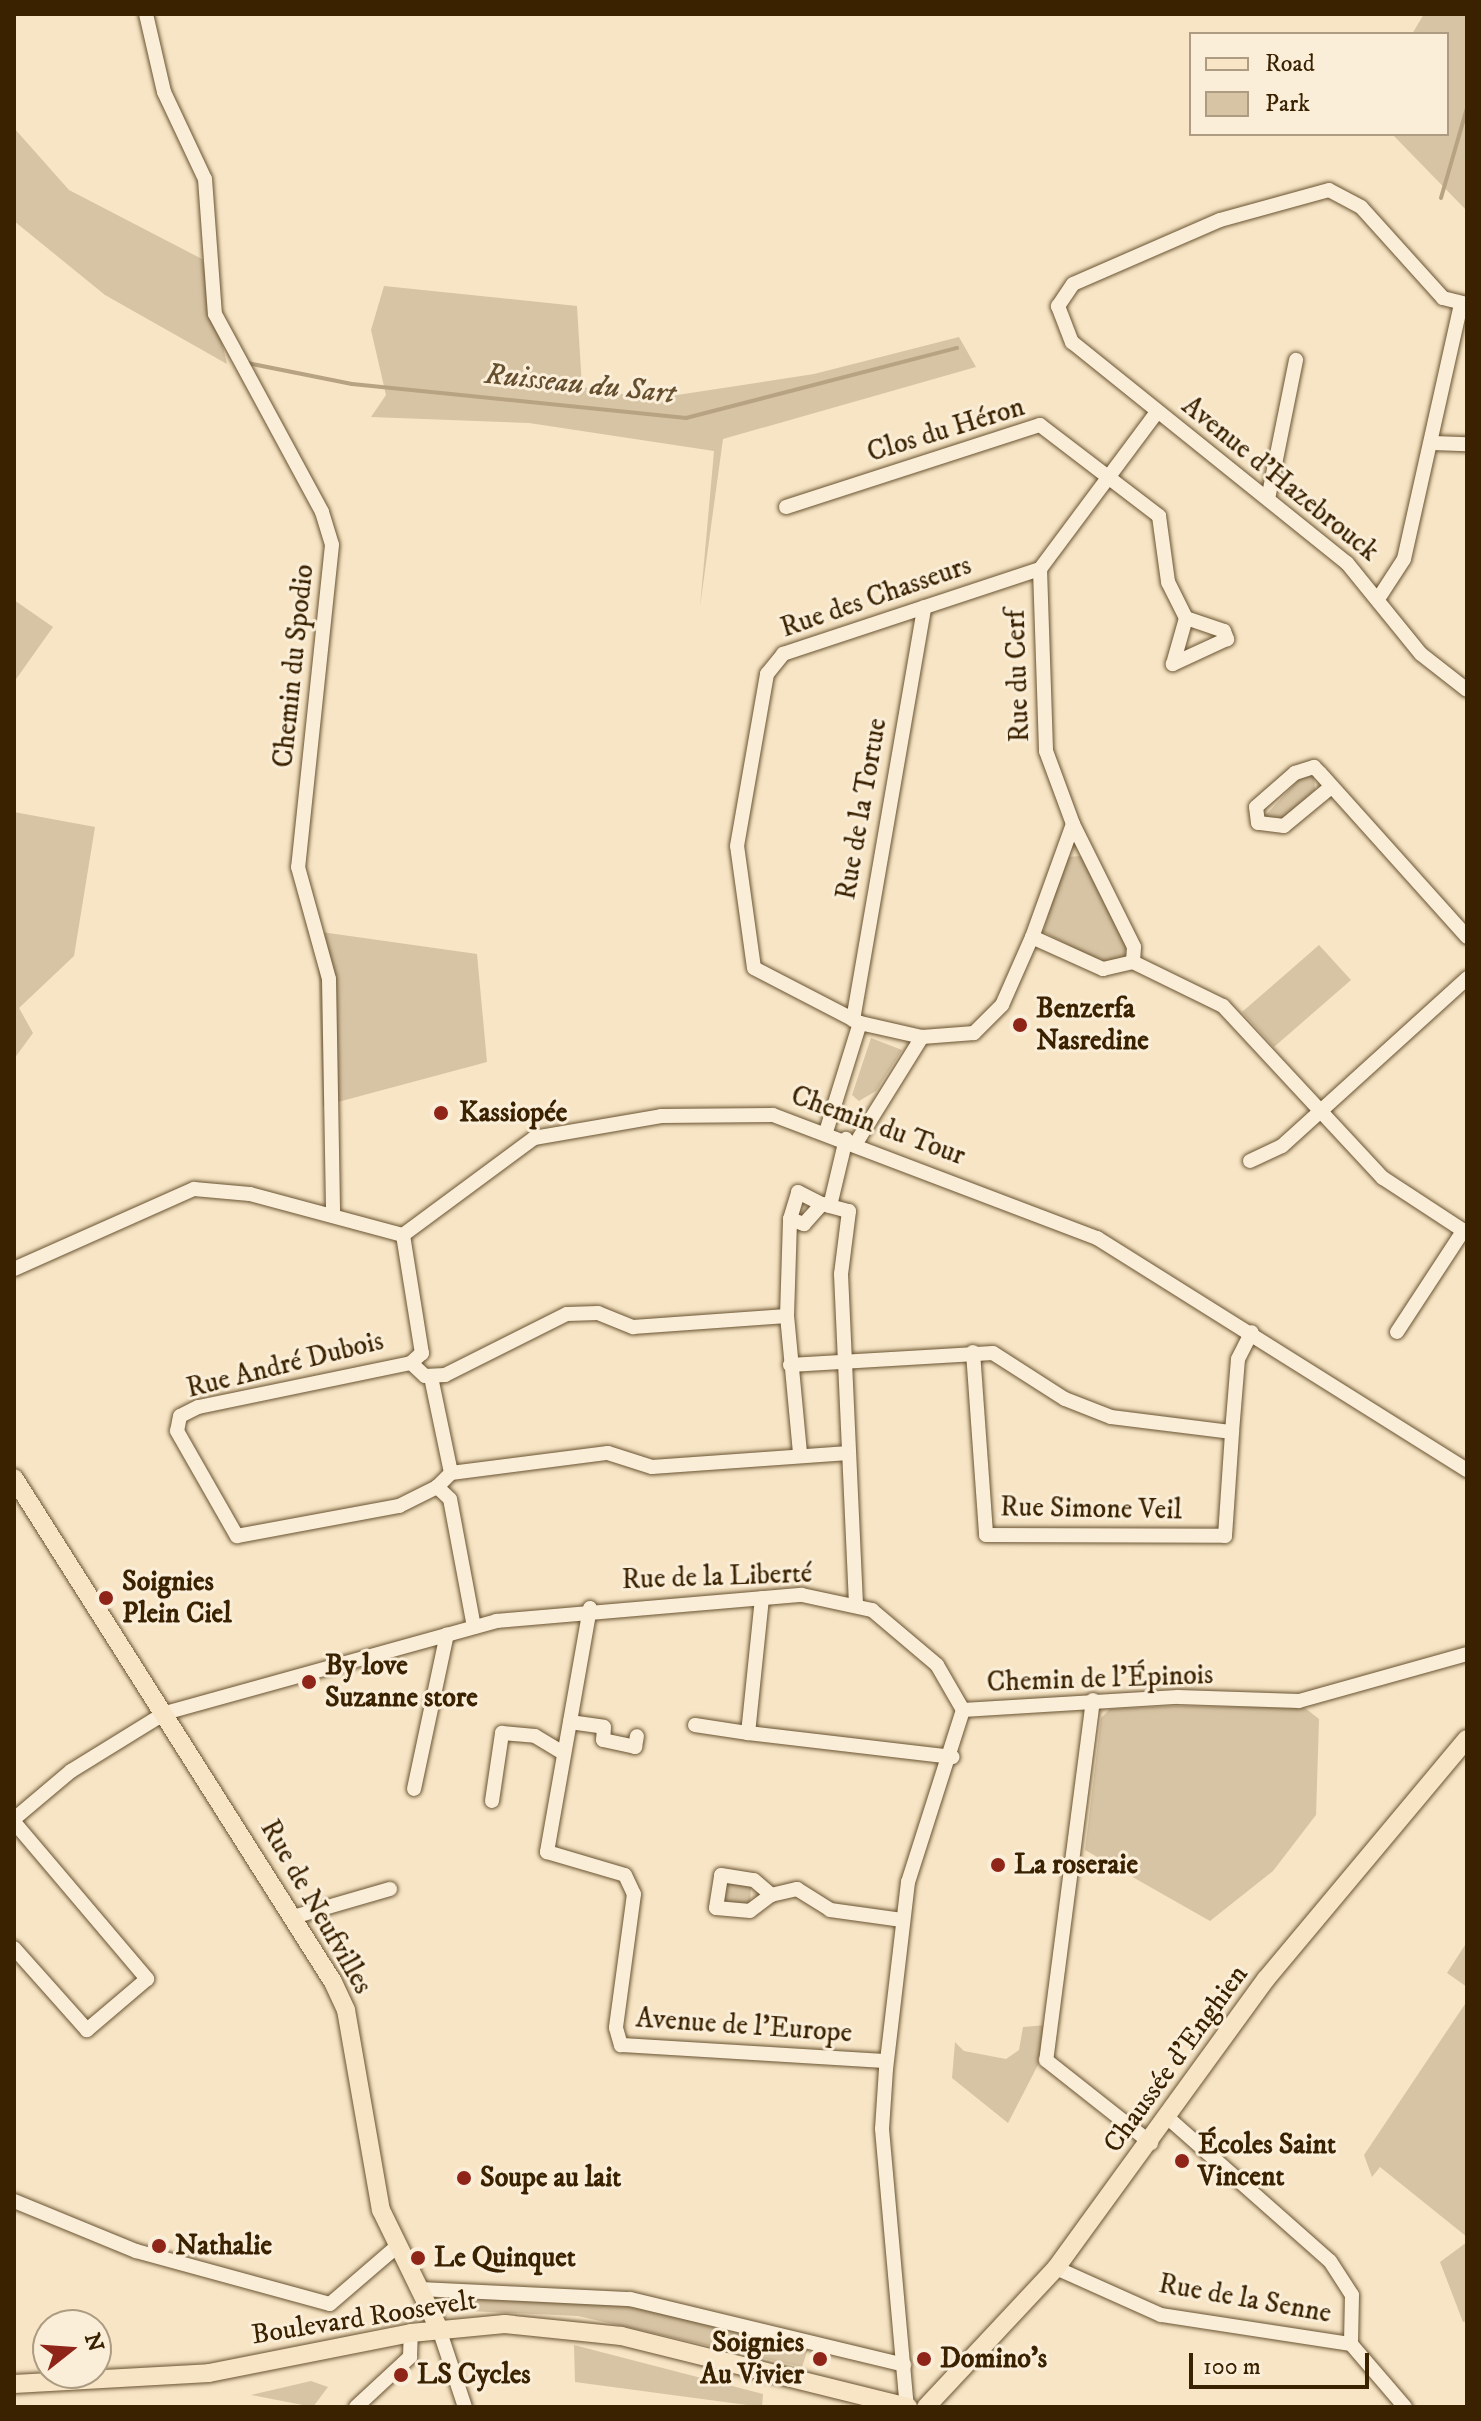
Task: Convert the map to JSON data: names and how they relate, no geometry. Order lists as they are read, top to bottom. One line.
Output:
{"streets":{"main road":["Rue de Neufvilles","Chaussée d'Enghien","Boulevard Roosevelt"],"street":["Clos du Héron","Avenue d'Hazebrouck","Rue des Chasseurs","Chemin du Spodio","Rue du Cerf","Rue de la Tortue","Chemin du Tour","Rue André Dubois","Rue Simone Veil","Rue de la Liberté","Chemin de l'Épinois","Avenue de l'Europe","Rue de la Senne"]},"crossings":[["Rue des Chasseurs","Rue du Cerf"],["Rue des Chasseurs","Rue de la Tortue"],["Rue de la Tortue","Chemin du Tour"],["Rue de la Liberté","Chemin de l'Épinois"],["Rue de la Liberté","Rue de Neufvilles"],["Rue de la Liberté","Avenue de l'Europe"],["Chemin de l'Épinois","Avenue de l'Europe"],["Chemin de l'Épinois","Boulevard Roosevelt"],["Rue de Neufvilles","Boulevard Roosevelt"],["Chaussée d'Enghien","Rue de la Senne"]],"water":["Ruisseau du Sart"],"places":["Benzerfa Nasredine","Kassiopée","Soignies Plein Ciel","By love Suzanne store","La roseraie","Écoles Saint Vincent","Soupe au lait","Nathalie","Le Quinquet","Soignies Au Vivier","Domino's","LS Cycles"],"legend":["Road","Park"],"scale_bar":"100 m","north":"right"}
